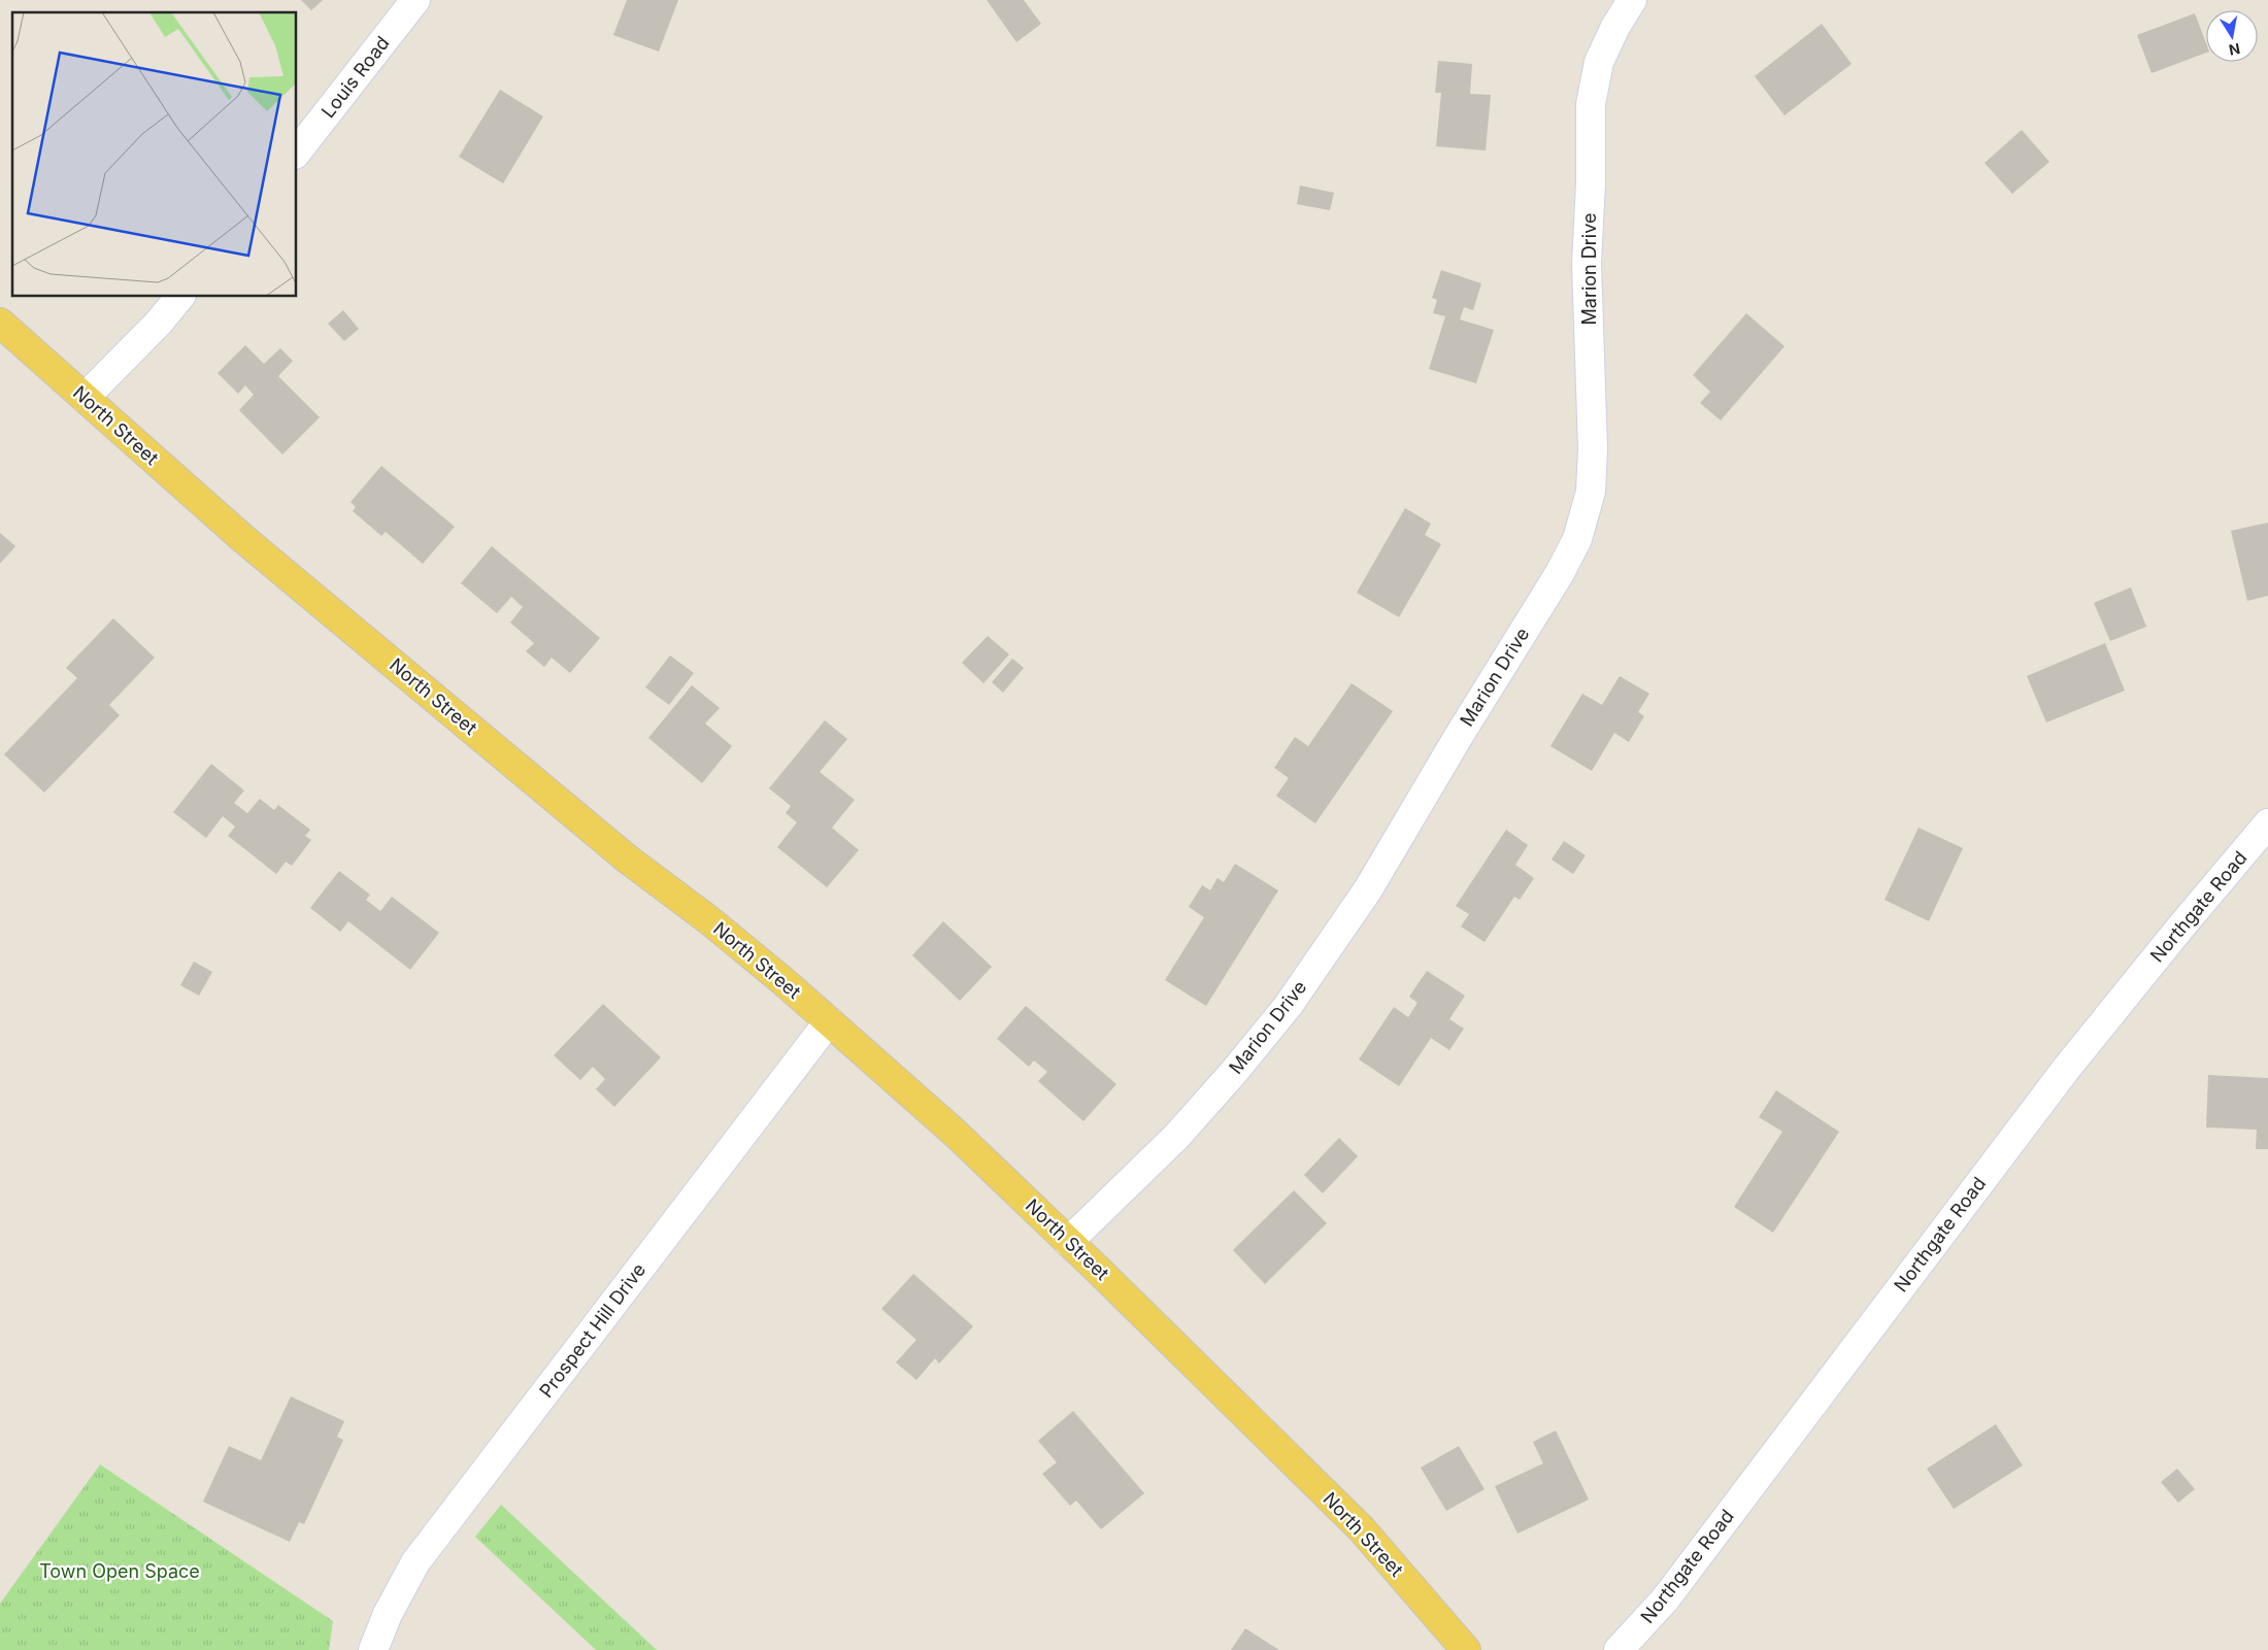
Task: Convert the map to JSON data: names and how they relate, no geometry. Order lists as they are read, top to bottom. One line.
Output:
{"streets":{"main road":["North Street"],"street":["Louis Road","Marion Drive","Northgate Road","Prospect Hill Drive"]},"crossings":[["Marion Drive","North Street"],["North Street","Prospect Hill Drive"]],"parks":["Town Open Space"],"north":"bottom"}
